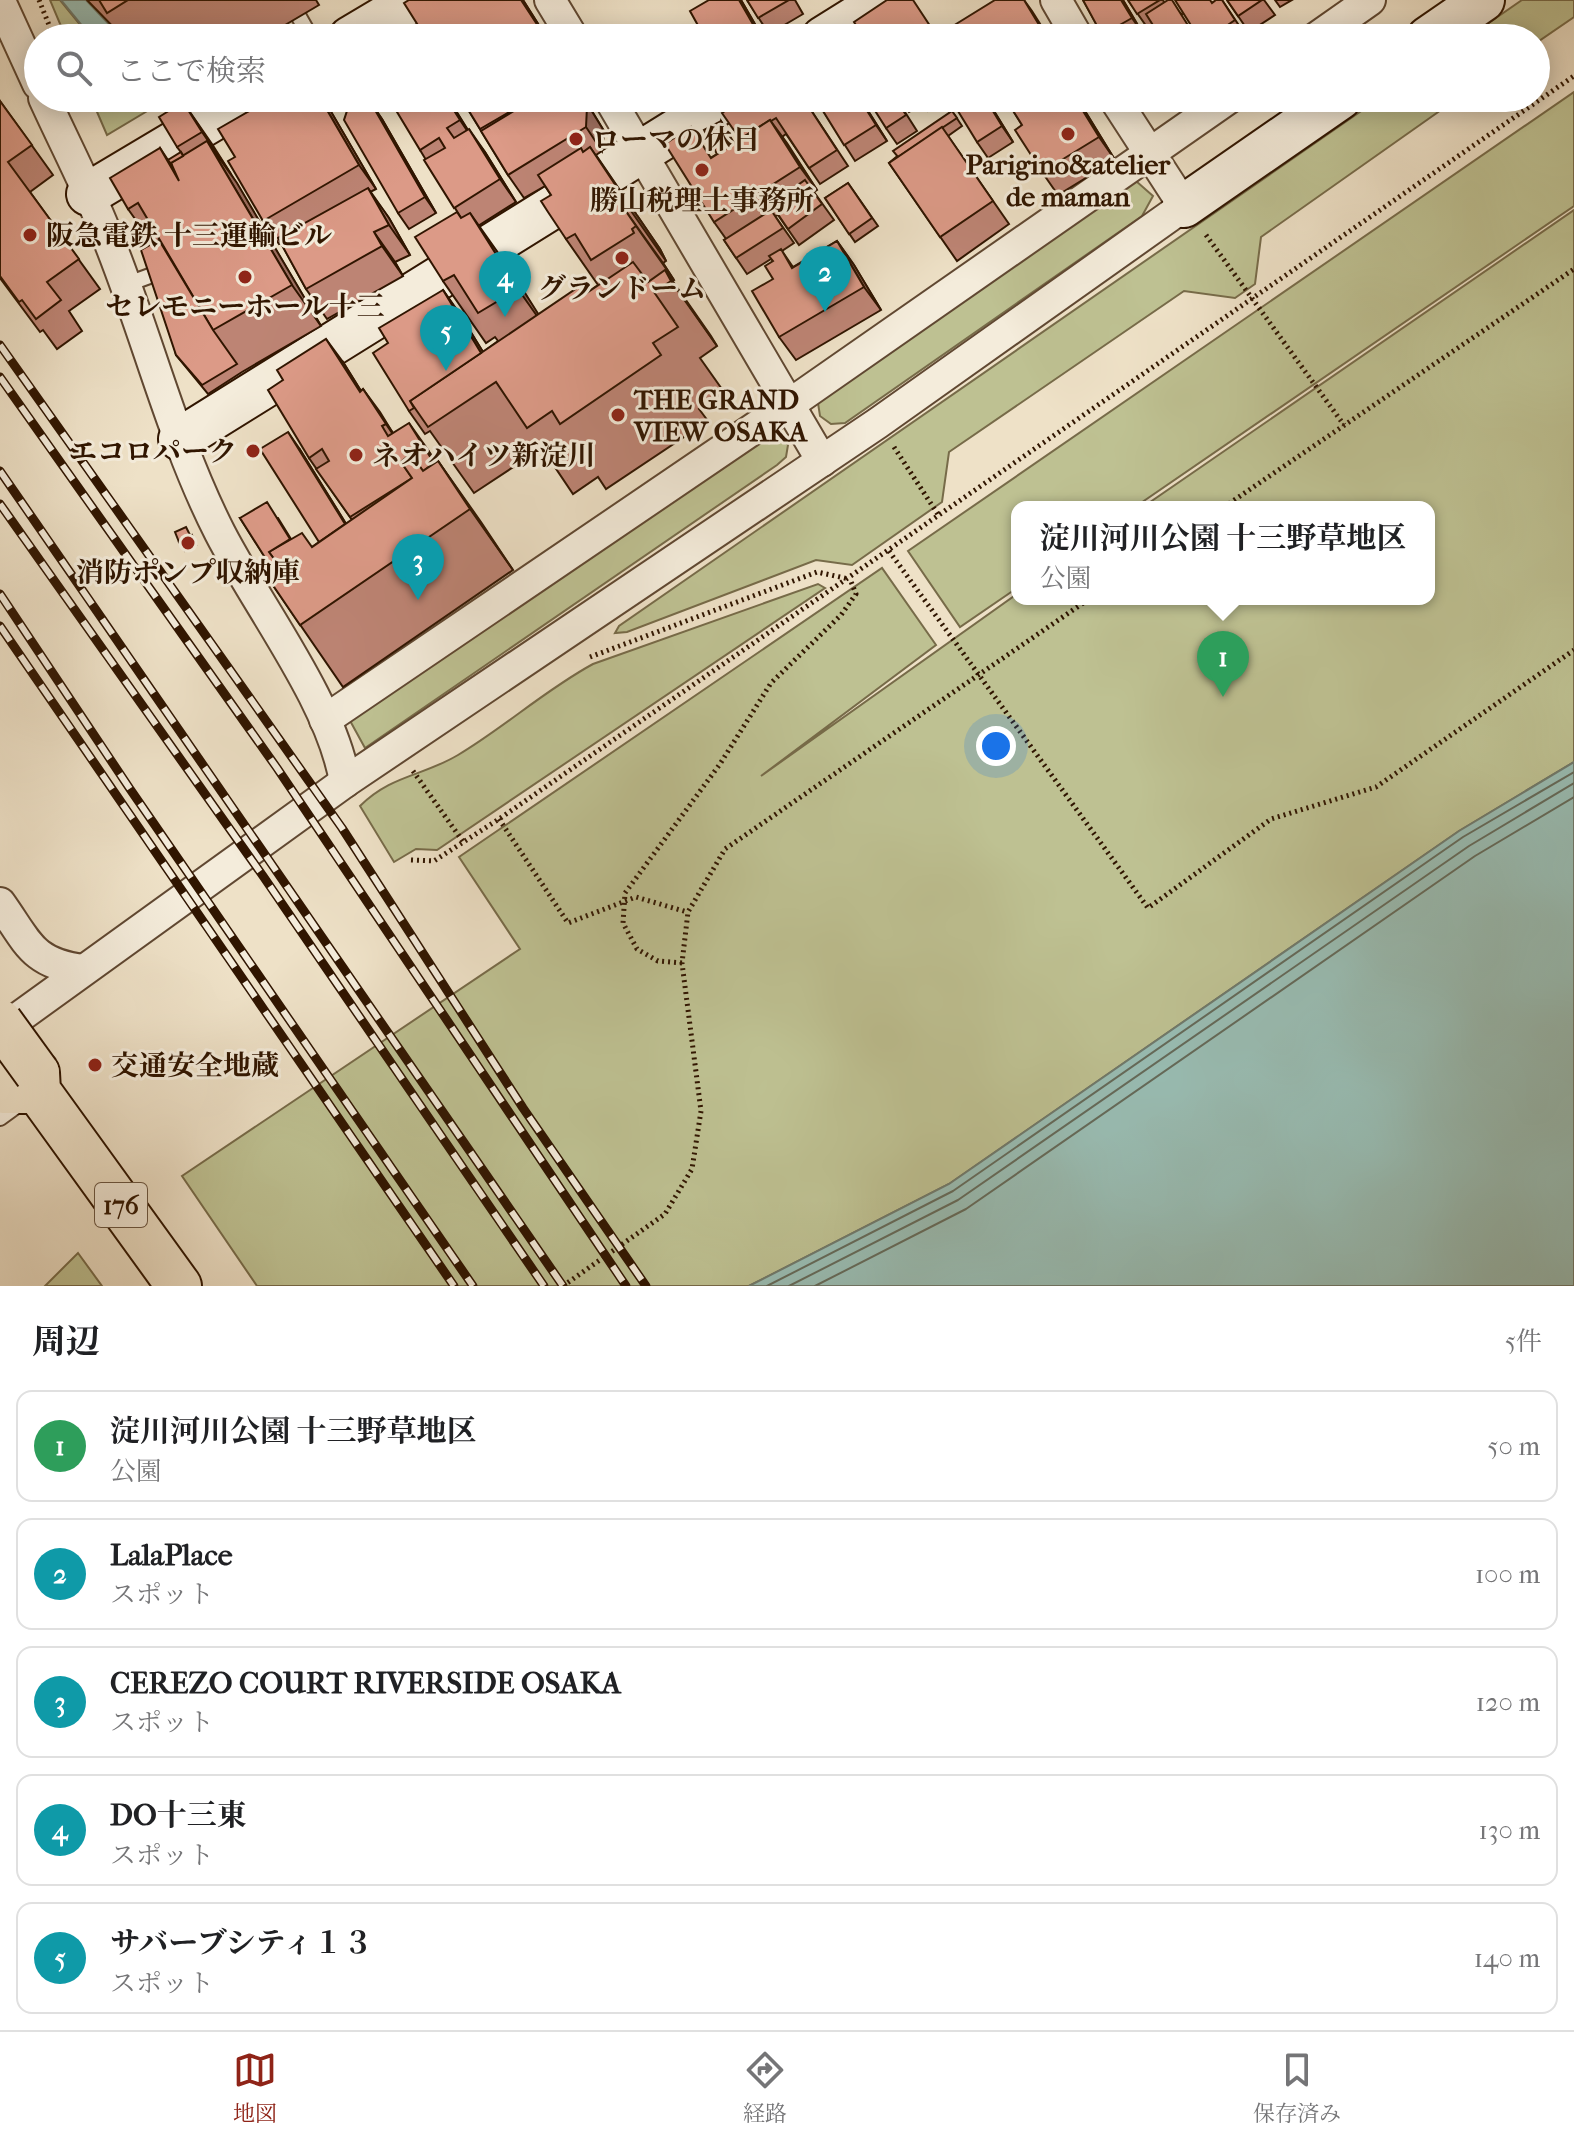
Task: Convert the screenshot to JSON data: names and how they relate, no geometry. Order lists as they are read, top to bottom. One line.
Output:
{"streets":{"highway":["176"]},"places":["Parigino&atelier de maman","ローマの休日","勝山税理士事務所","阪急電鉄 十三運輸ビル","グランドーム","セレモニーホール十三","THE GRAND VIEW OSAKA","エコロパーク","ネオハイツ新淀川","消防ポンプ収納庫","交通安全地蔵"],"page":{"search":"ここで検索","pins":["2","4","5","3","1"],"popup":["淀川河川公園 十三野草地区","公園"],"heading":["周辺","5件"],"list":[{"mark":"1","name":"淀川河川公園 十三野草地区","note":"公園","value":"50 m"},{"mark":"2","name":"LalaPlace","note":"スポット","value":"100 m"},{"mark":"3","name":"CEREZO COURT RIVERSIDE OSAKA","note":"スポット","value":"120 m"},{"mark":"4","name":"DO十三東","note":"スポット","value":"130 m"},{"mark":"5","name":"サバーブシティ１３","note":"スポット","value":"140 m"}],"nav":["地図","経路","保存済み"]}}
